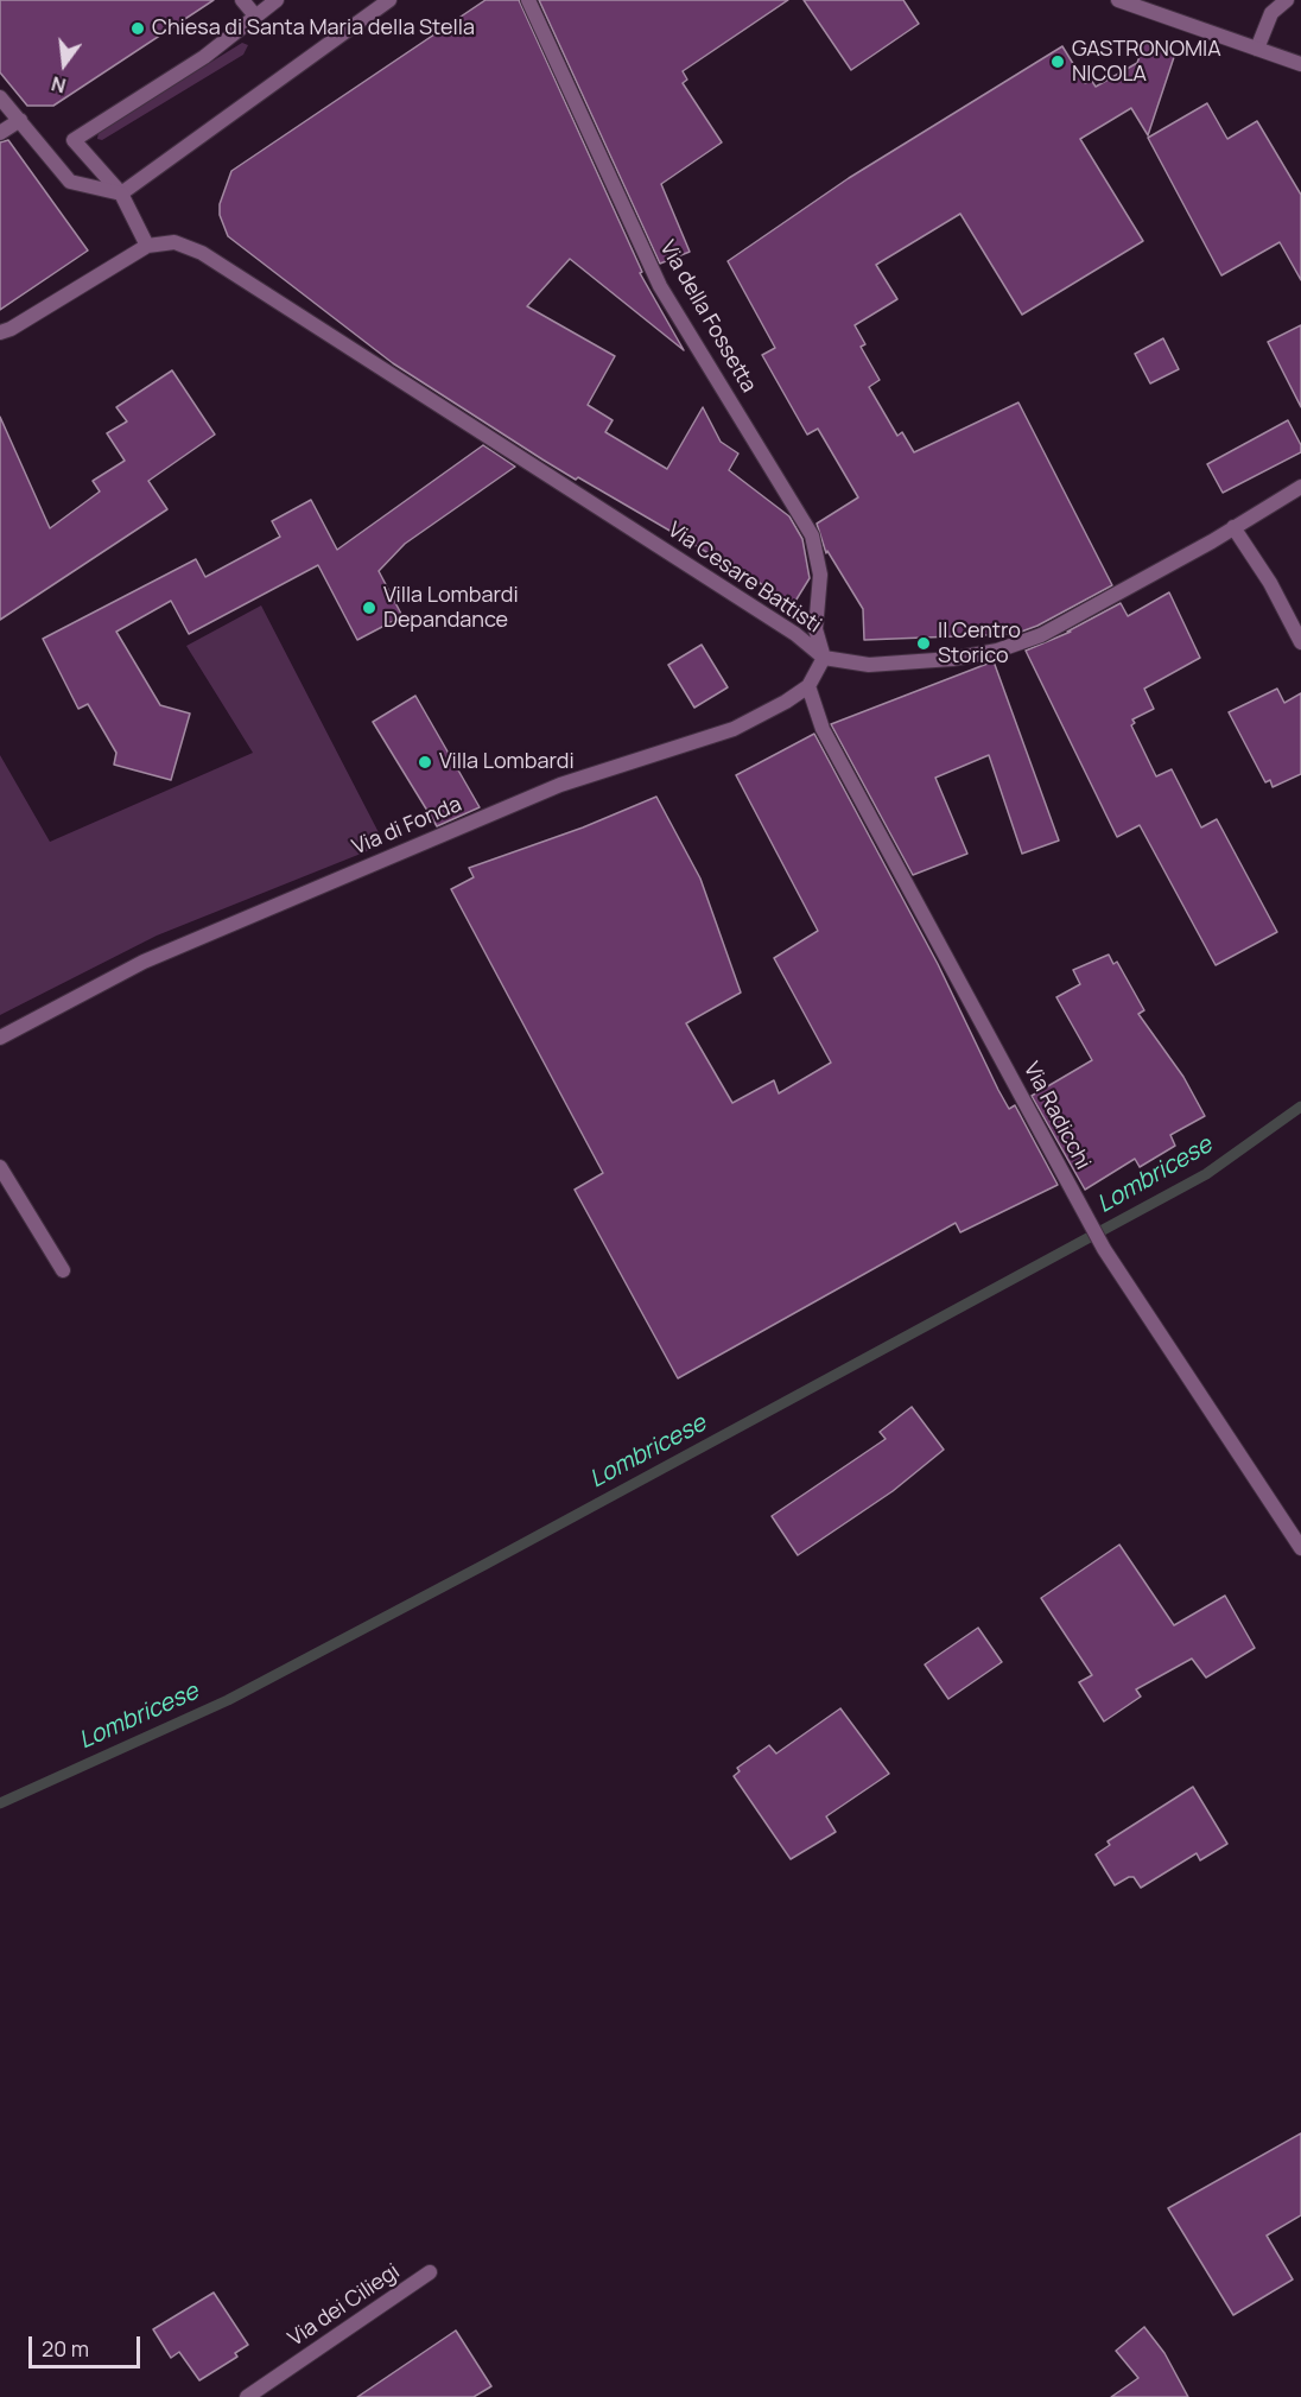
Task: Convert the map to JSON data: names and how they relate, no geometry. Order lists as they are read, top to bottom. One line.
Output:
{"streets":{"street":["Via della Fossetta","Via Cesare Battisti","Via di Fonda","Via Radicchi","Via dei Ciliegi"]},"crossings":[["Via della Fossetta","Via Cesare Battisti"],["Via della Fossetta","Via di Fonda"],["Via Cesare Battisti","Via di Fonda"],["Via di Fonda","Via Radicchi"]],"water":["Lombricese"],"places":["Chiesa di Santa Maria della Stella","GASTRONOMIA NICOLA","Villa Lombardi Depandance","Il Centro Storico","Villa Lombardi"],"scale_bar":"20 m","north":"bottom"}
